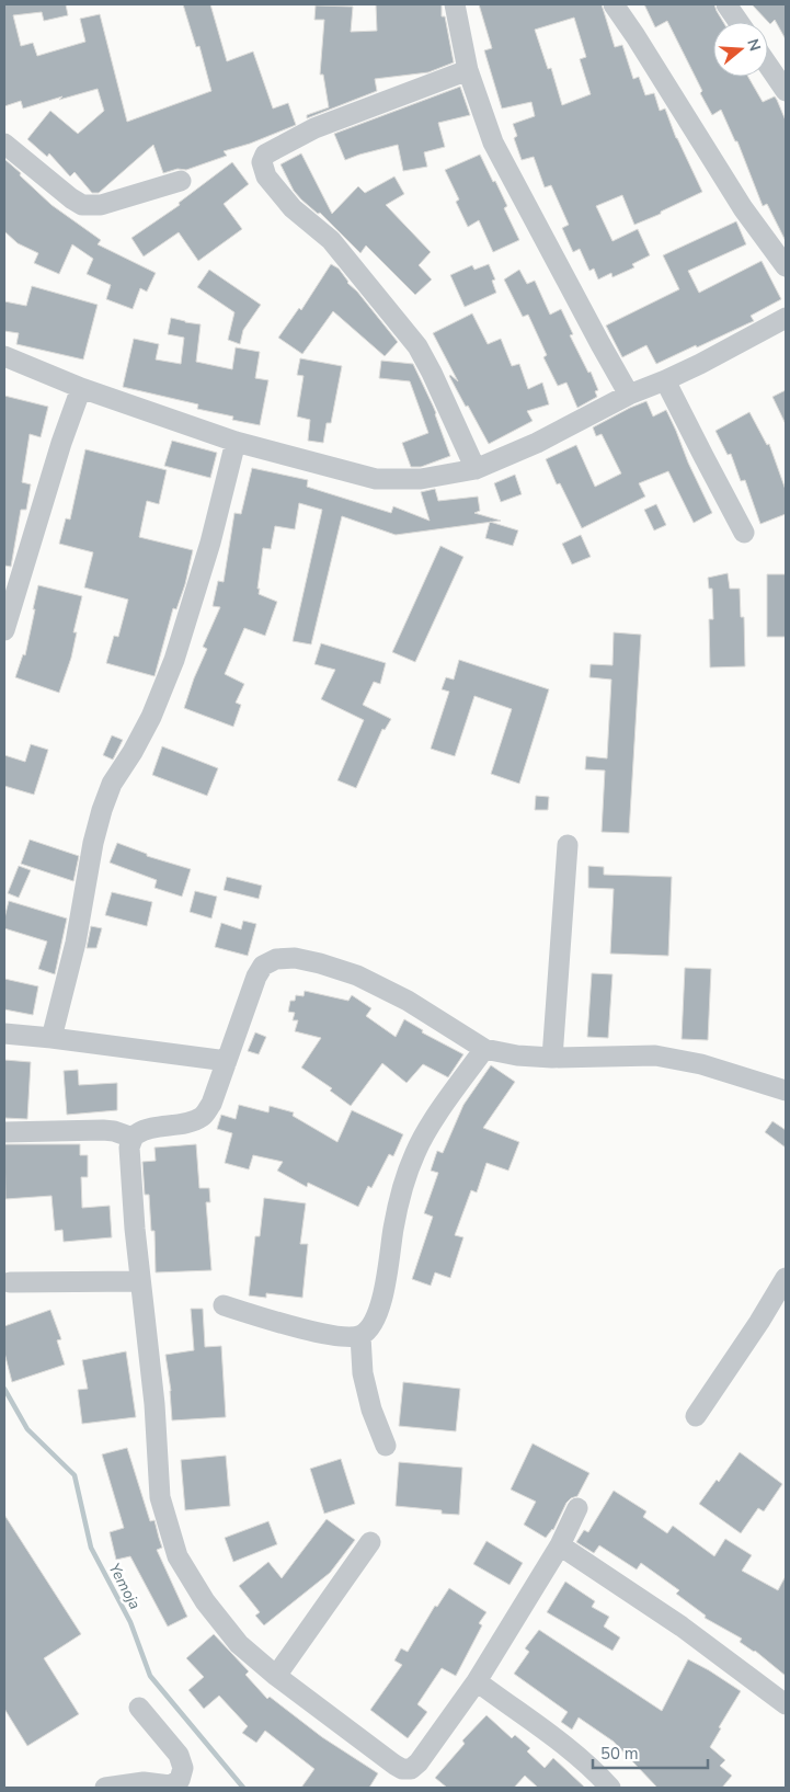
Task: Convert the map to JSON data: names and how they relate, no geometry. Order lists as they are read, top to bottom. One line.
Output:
{"water":["Yemoja"],"scale_bar":"50 m","north":"right"}
